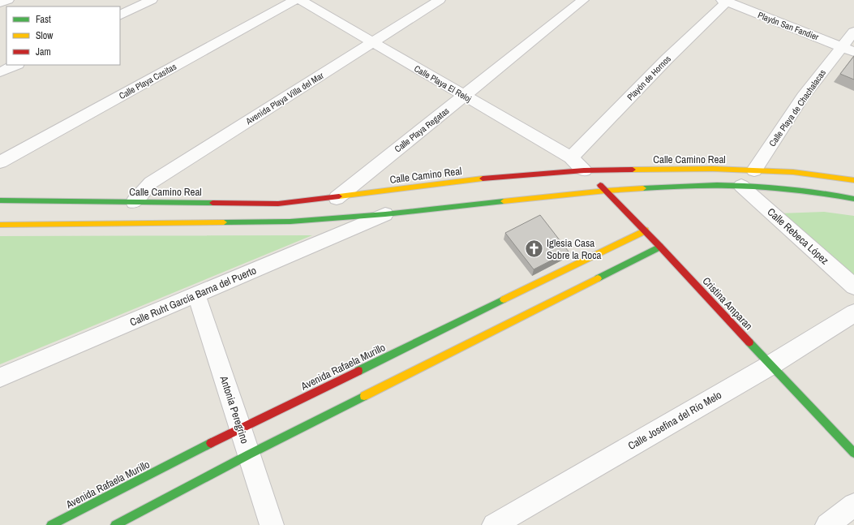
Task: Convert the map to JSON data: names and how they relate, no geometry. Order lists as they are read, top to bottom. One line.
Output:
{"streets":{"street":["Playón San Fandier","Playón de Hornos","Calle Playa Casitas","Calle Playa El Reloj","Avenida Playa Villa del Mar","Calle Playa de Chachalacas","Calle Playa Regatas","Calle Camino Real","Calle Rebeca López","Calle Ruht García Barna del Puerto","Cristina Amparan","Avenida Rafaela Murillo","Antonia Peregrino","Calle Josefina del Río Melo"]},"crossings":[["Playón San Fandier","Playón de Hornos"],["Playón San Fandier","Calle Playa de Chachalacas"],["Playón de Hornos","Calle Playa El Reloj"],["Calle Playa El Reloj","Avenida Playa Villa del Mar"],["Calle Playa El Reloj","Calle Playa Regatas"],["Calle Playa El Reloj","Calle Camino Real"],["Calle Playa El Reloj","Cristina Amparan"],["Avenida Playa Villa del Mar","Calle Camino Real"],["Calle Playa de Chachalacas","Calle Camino Real"],["Calle Playa Regatas","Calle Camino Real"],["Calle Camino Real","Cristina Amparan"],["Calle Ruht García Barna del Puerto","Antonia Peregrino"],["Cristina Amparan","Avenida Rafaela Murillo"],["Cristina Amparan","Calle Josefina del Río Melo"],["Avenida Rafaela Murillo","Antonia Peregrino"]],"places":{"church":["Iglesia Casa Sobre la Roca"]},"legend":["Fast","Slow","Jam"]}
